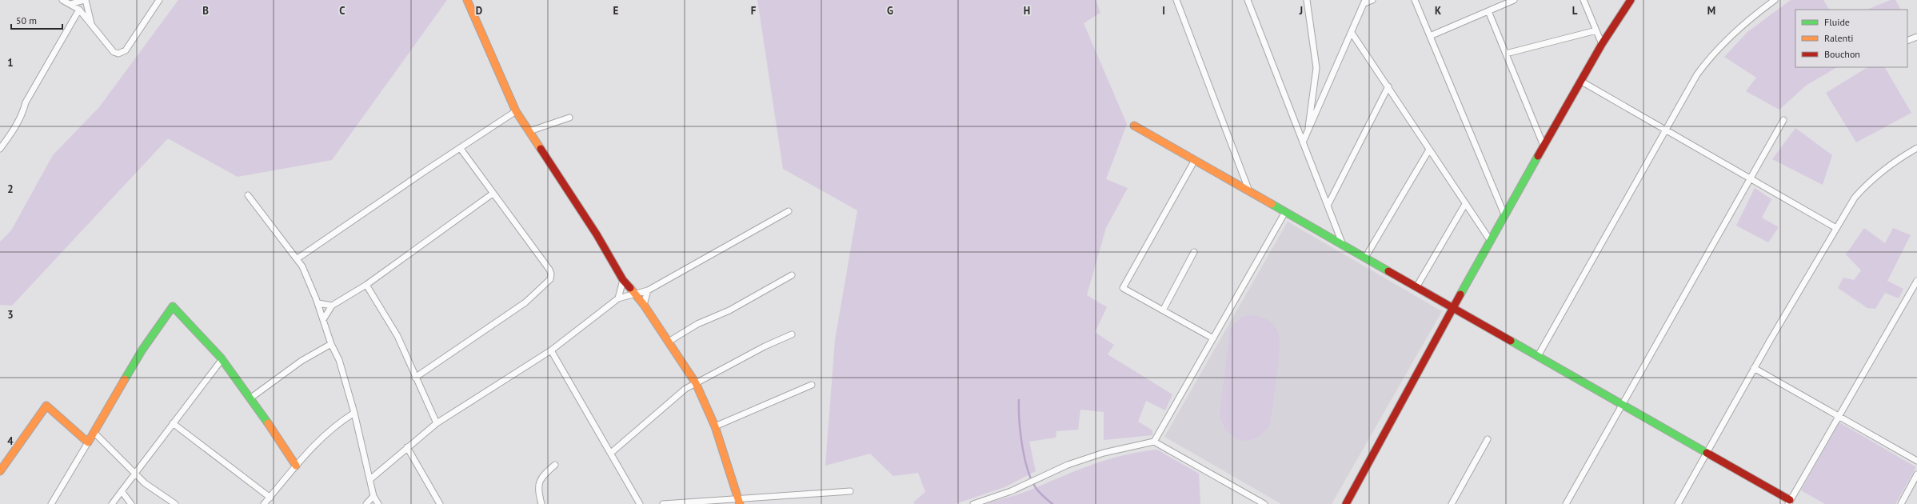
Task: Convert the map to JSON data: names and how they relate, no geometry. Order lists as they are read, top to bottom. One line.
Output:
{"legend":["Fluide","Ralenti","Bouchon"],"scale_bar":"50 m","grid":{"columns":["B","C","D","E","F","G","H","I","J","K","L","M"],"rows":["1","2","3","4"]}}
